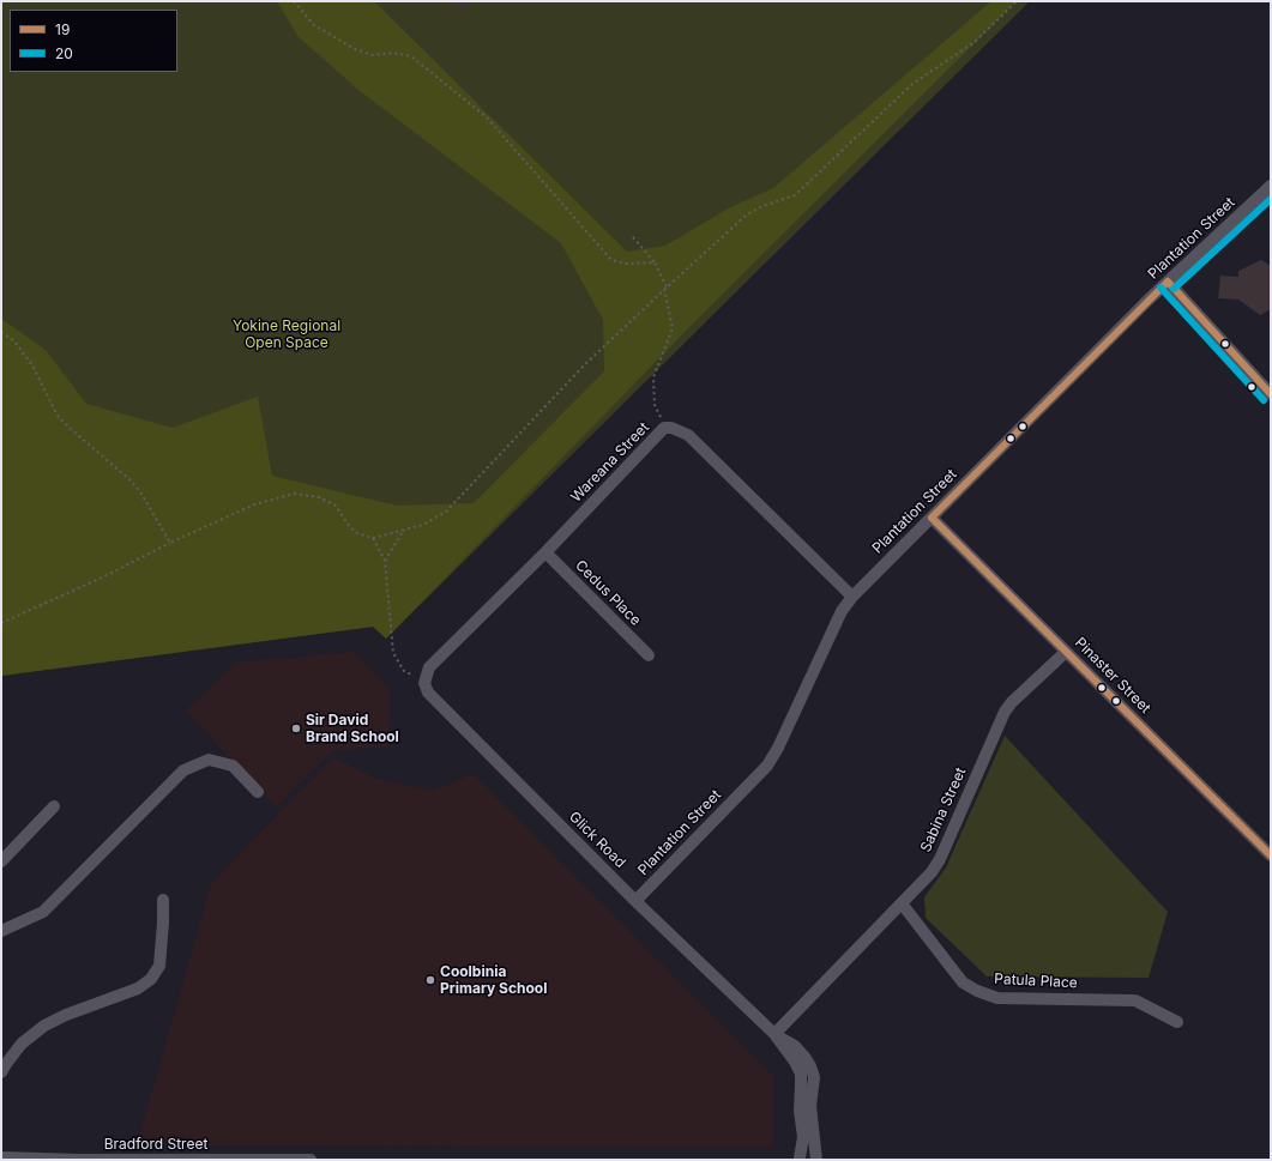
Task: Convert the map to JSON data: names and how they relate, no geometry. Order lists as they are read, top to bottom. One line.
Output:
{"streets":{"street":["Plantation Street","Wareana Street","Cedus Place","Pinaster Street","Sabina Street","Glick Road","Patula Place","Bradford Street"]},"crossings":[["Plantation Street","Wareana Street"],["Plantation Street","Pinaster Street"],["Plantation Street","Glick Road"],["Wareana Street","Cedus Place"],["Wareana Street","Glick Road"],["Pinaster Street","Sabina Street"],["Sabina Street","Glick Road"],["Sabina Street","Patula Place"]],"parks":["Yokine Regional Open Space"],"places":["Sir David Brand School","Coolbinia Primary School"],"lines":["transit line 20","transit line 19"],"legend":["19","20"]}
